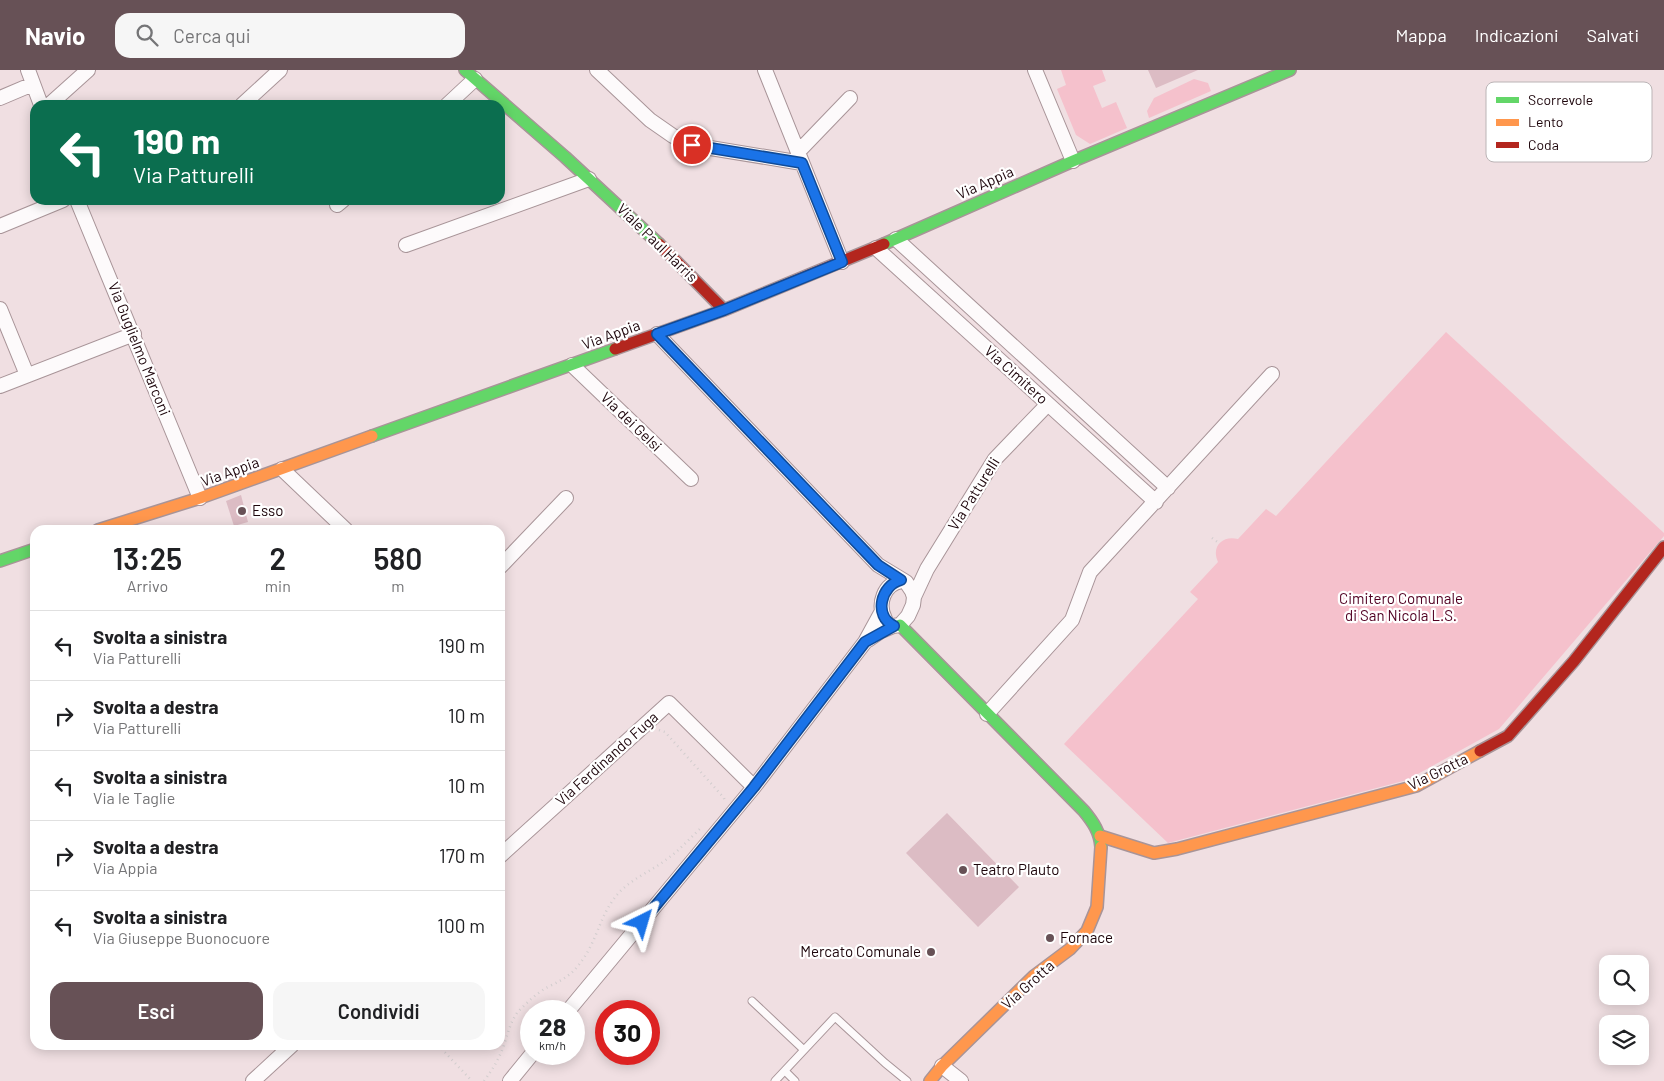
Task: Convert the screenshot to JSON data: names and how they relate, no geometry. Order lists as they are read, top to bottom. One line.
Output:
{"streets":{"street":["Via Appia","Viale Paul Harris","Via Guglielmo Marconi","Via Cimitero","Via dei Gelsi","Via Patturelli","Via Ferdinando Fuga","Via Grotta"]},"crossings":[["Via Appia","Viale Paul Harris"],["Via Appia","Via Guglielmo Marconi"],["Via Appia","Via Cimitero"],["Via Appia","Via dei Gelsi"],["Via Cimitero","Via Patturelli"],["Via Patturelli","Via Grotta"]],"parks":["Cimitero Comunale di San Nicola L.S."],"places":["Esso","Teatro Plauto","Fornace","Mercato Comunale"],"legend":["Scorrevole","Lento","Coda"],"page":{"header":"Navio","search":"Cerca qui","nav":["Mappa","Indicazioni","Salvati"],"turn":["190 m","Via Patturelli"],"eta":["13:25","Arrivo","2","min","580","m"],"list":[{"name":"Svolta a sinistra","note":"Via Patturelli","value":"190 m"},{"name":"Svolta a destra","note":"Via Patturelli","value":"10 m"},{"name":"Svolta a sinistra","note":"Via le Taglie","value":"10 m"},{"name":"Svolta a destra","note":"Via Appia","value":"170 m"},{"name":"Svolta a sinistra","note":"Via Giuseppe Buonocuore","value":"100 m"}],"buttons":["Esci","Condividi"],"speed":"28 km/h","limit":"30"}}
